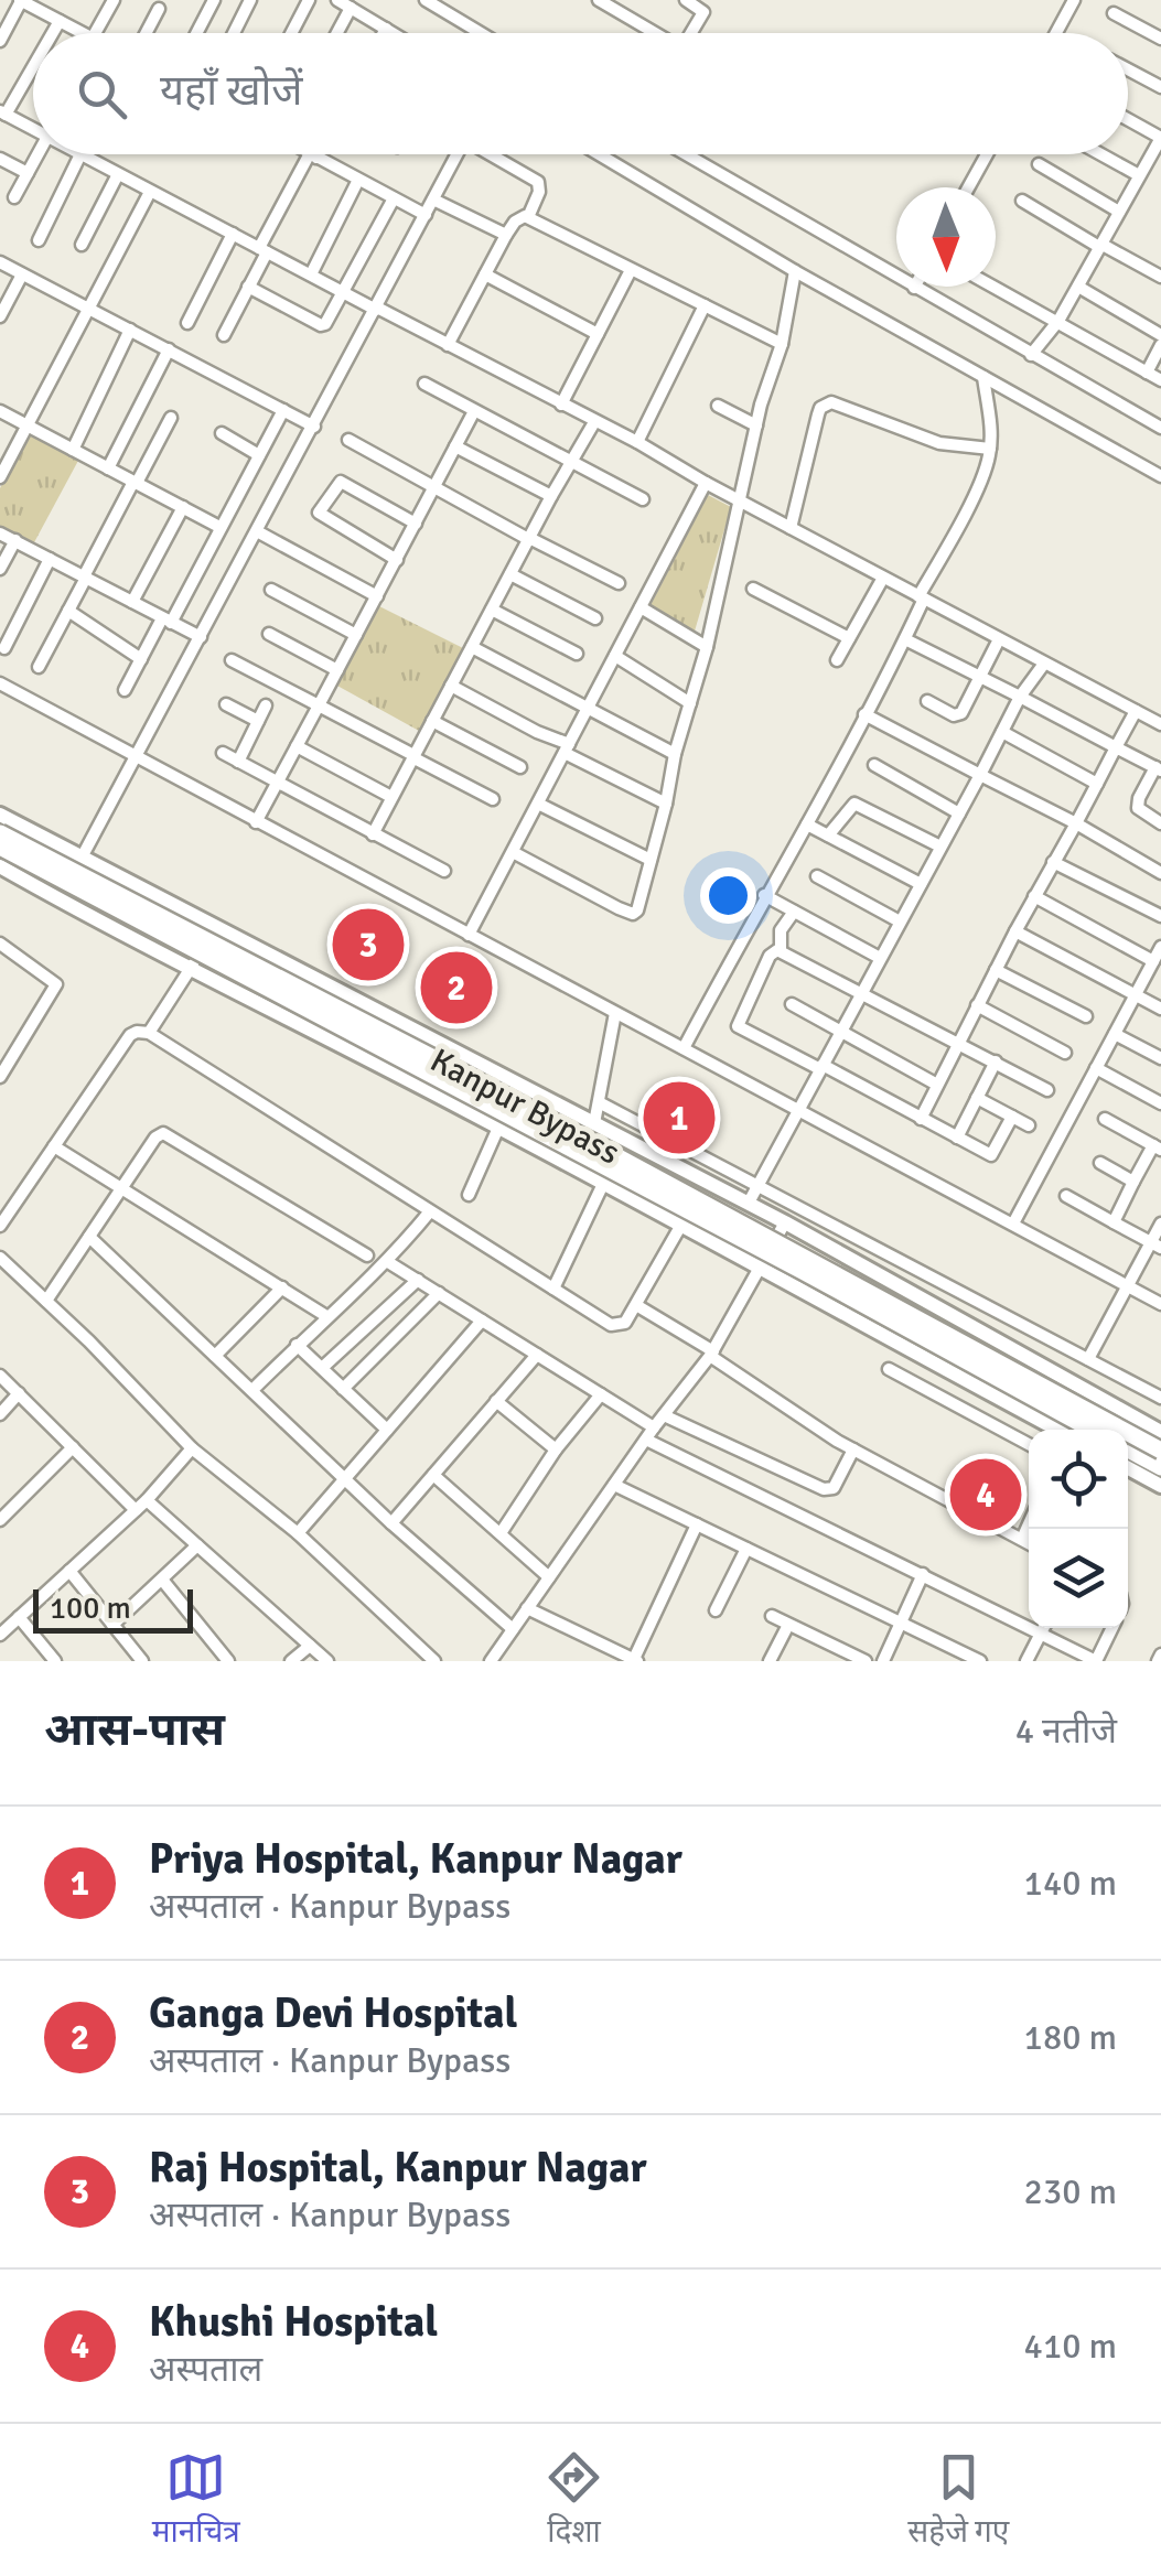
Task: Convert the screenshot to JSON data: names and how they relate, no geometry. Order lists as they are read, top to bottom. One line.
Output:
{"streets":{"highway":["Kanpur Bypass"]},"scale_bar":"100 m","north":"bottom","page":{"search":"यहाँ खोजें","pins":["3","2","1","4"],"scale":"100 m","heading":["आस-पास","4 नतीजे"],"list":[{"mark":"1","name":"Priya Hospital, Kanpur Nagar","note":"अस्पताल · Kanpur Bypass","value":"140 m"},{"mark":"2","name":"Ganga Devi Hospital","note":"अस्पताल · Kanpur Bypass","value":"180 m"},{"mark":"3","name":"Raj Hospital, Kanpur Nagar","note":"अस्पताल · Kanpur Bypass","value":"230 m"},{"mark":"4","name":"Khushi Hospital","note":"अस्पताल","value":"410 m"}],"nav":["मानचित्र","दिशा","सहेजे गए"]}}
